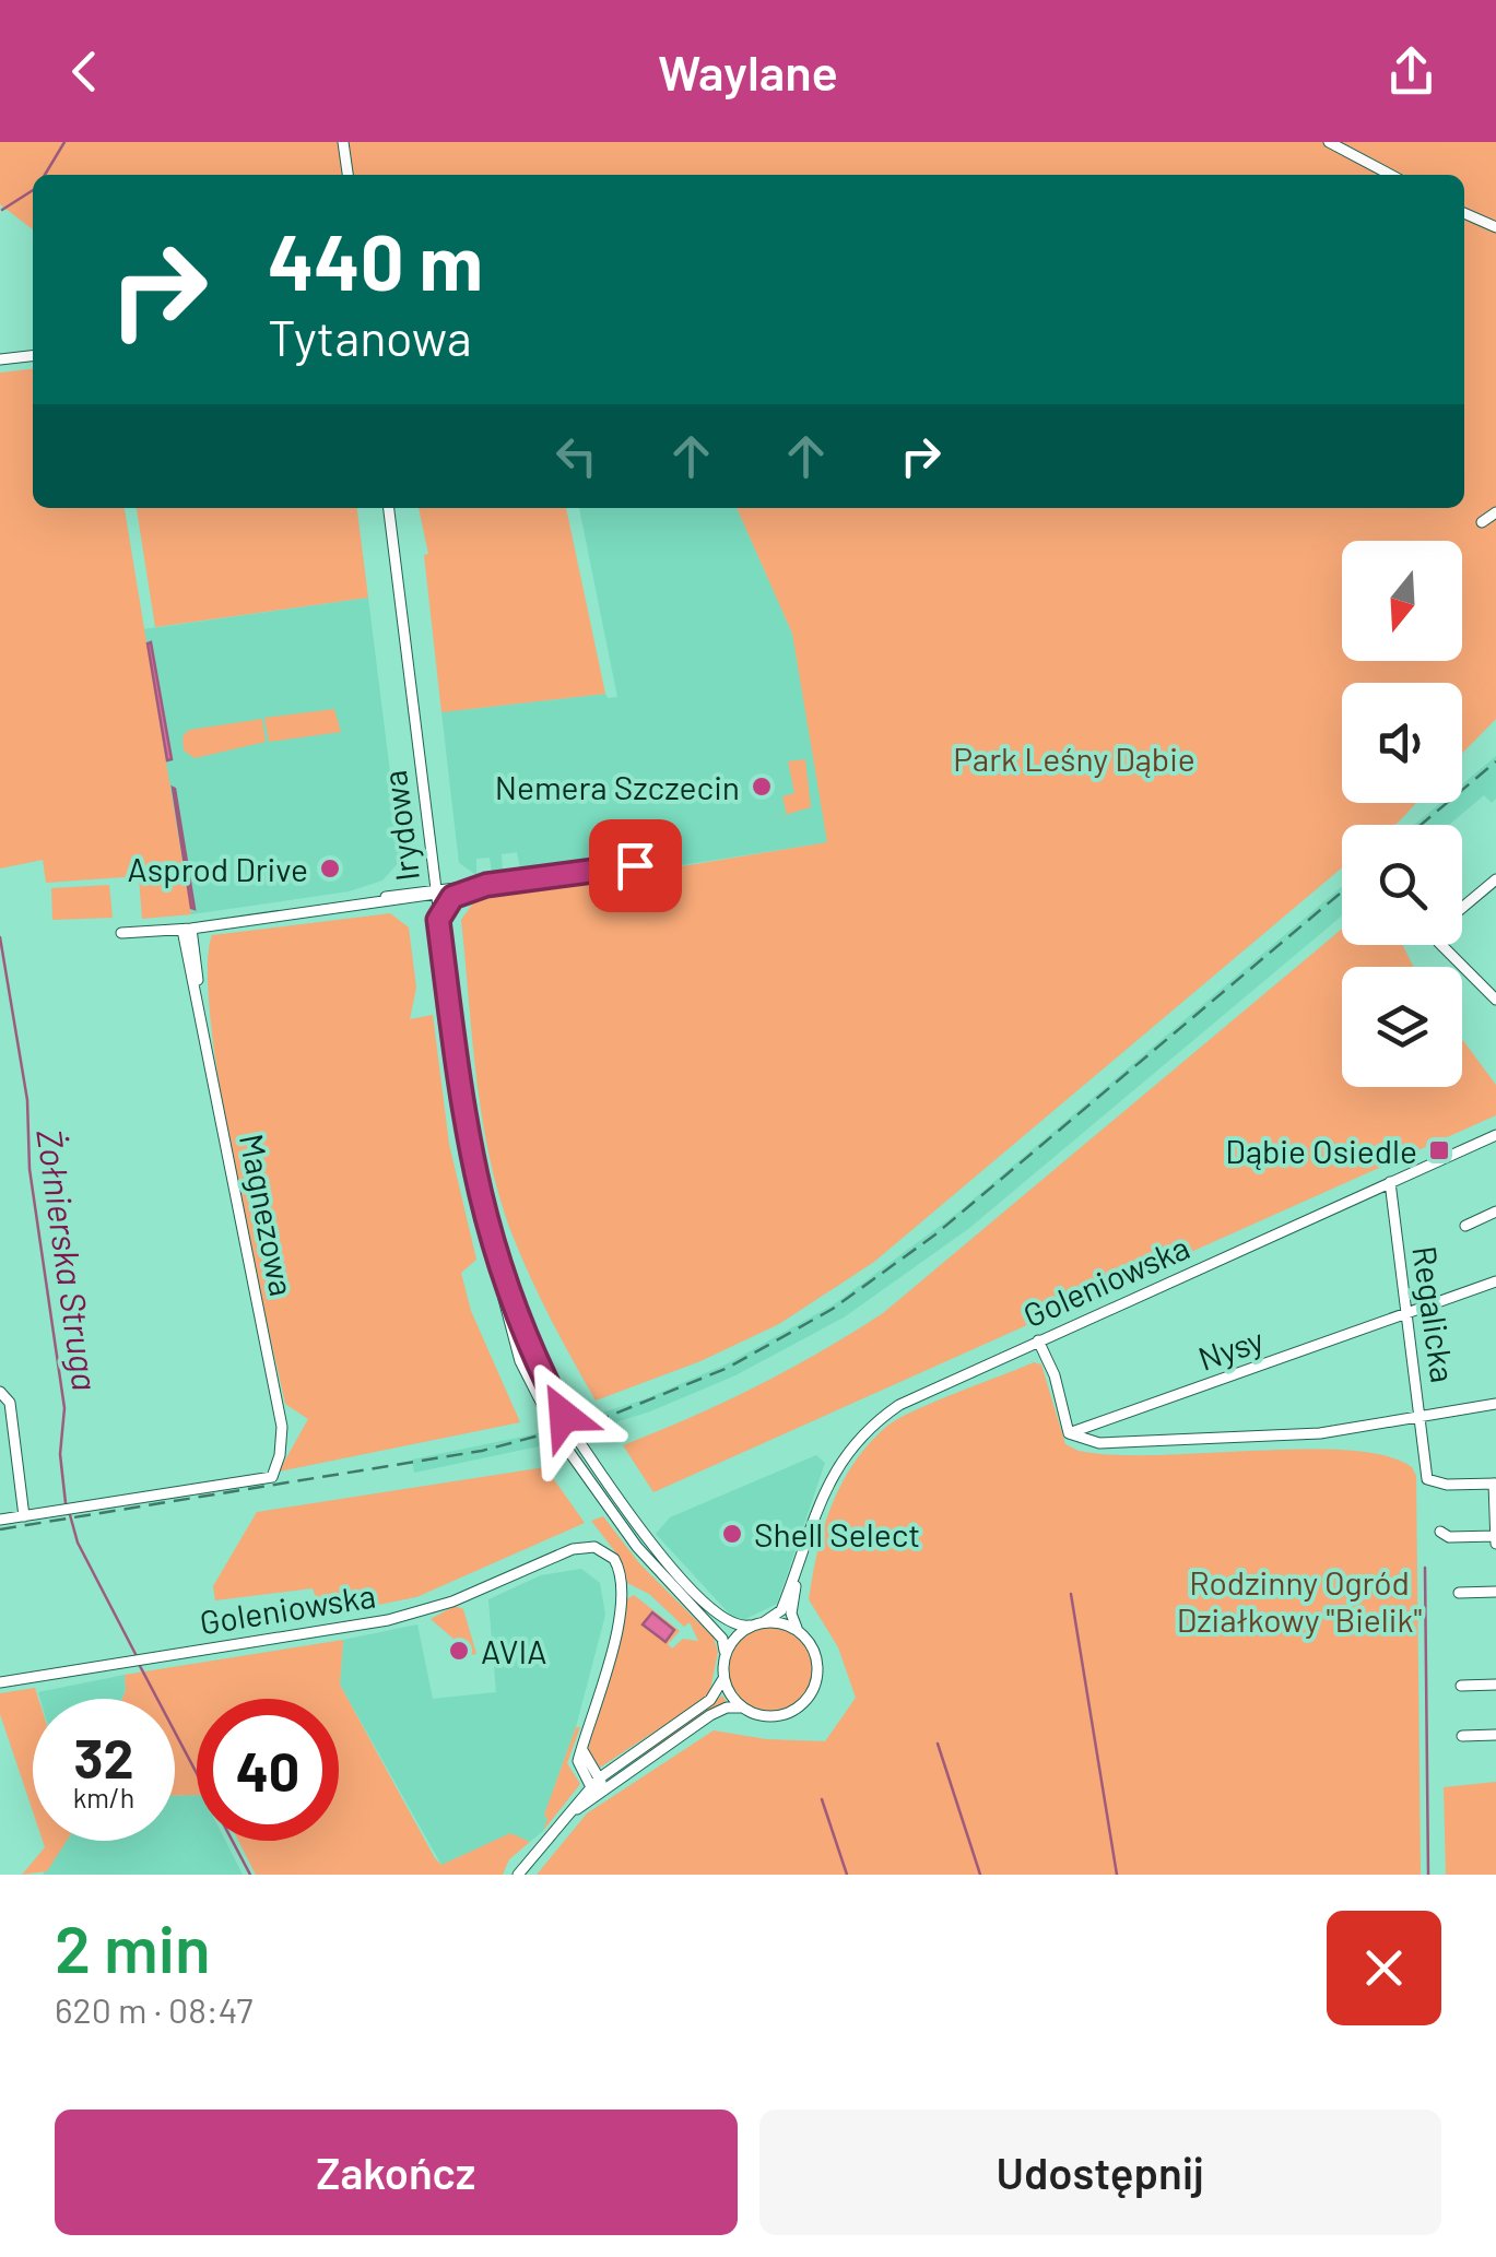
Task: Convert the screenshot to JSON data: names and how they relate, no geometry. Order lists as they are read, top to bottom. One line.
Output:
{"streets":{"street":["Irydowa","Magnezowa","Goleniowska","Regalicka","Nysy"]},"crossings":[["Irydowa","Goleniowska"],["Goleniowska","Regalicka"],["Regalicka","Nysy"]],"water":["Żołnierska Struga"],"parks":["Park Leśny Dąbie","Rodzinny Ogród Działkowy \"Bielik\""],"places":{"other":["Nemera Szczecin","Asprod Drive","Shell Select","AVIA"],"transit":["Dąbie Osiedle"]},"north":"bottom","page":{"header":"Waylane","turn":["440 m","Tytanowa"],"speed":"32 km/h","limit":"40","heading":["2 min","620 m · 08:47"],"buttons":["Zakończ","Udostępnij"]}}
